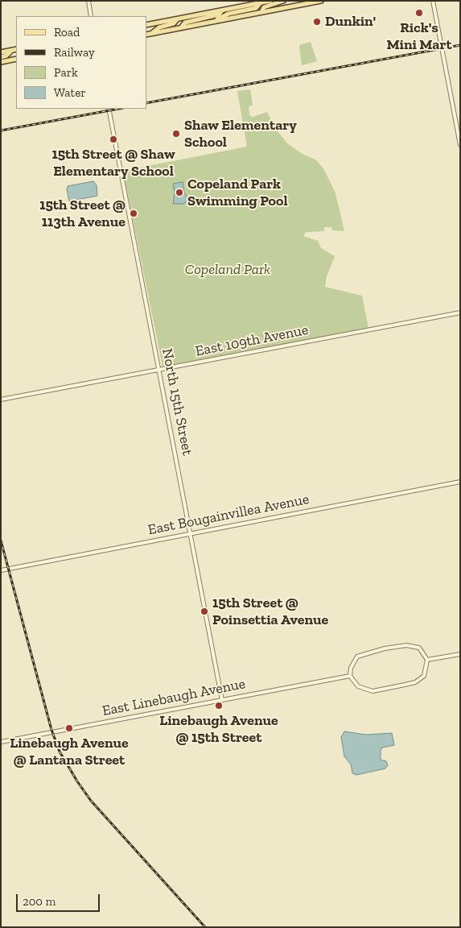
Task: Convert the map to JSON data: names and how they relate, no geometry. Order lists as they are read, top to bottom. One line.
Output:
{"streets":{"street":["East 109th Avenue","North 15th Street","East Bougainvillea Avenue","East Linebaugh Avenue"]},"crossings":[["East 109th Avenue","North 15th Street"],["North 15th Street","East Bougainvillea Avenue"],["North 15th Street","East Linebaugh Avenue"]],"parks":["Copeland Park"],"places":["Rick's Mini Mart","Dunkin'","Shaw Elementary School","15th Street @ Shaw Elementary School","Copeland Park Swimming Pool","15th Street @ 113th Avenue","15th Street @ Poinsettia Avenue","Linebaugh Avenue @ 15th Street","Linebaugh Avenue @ Lantana Street"],"legend":["Road","Railway","Park","Water"],"scale_bar":"200 m"}
